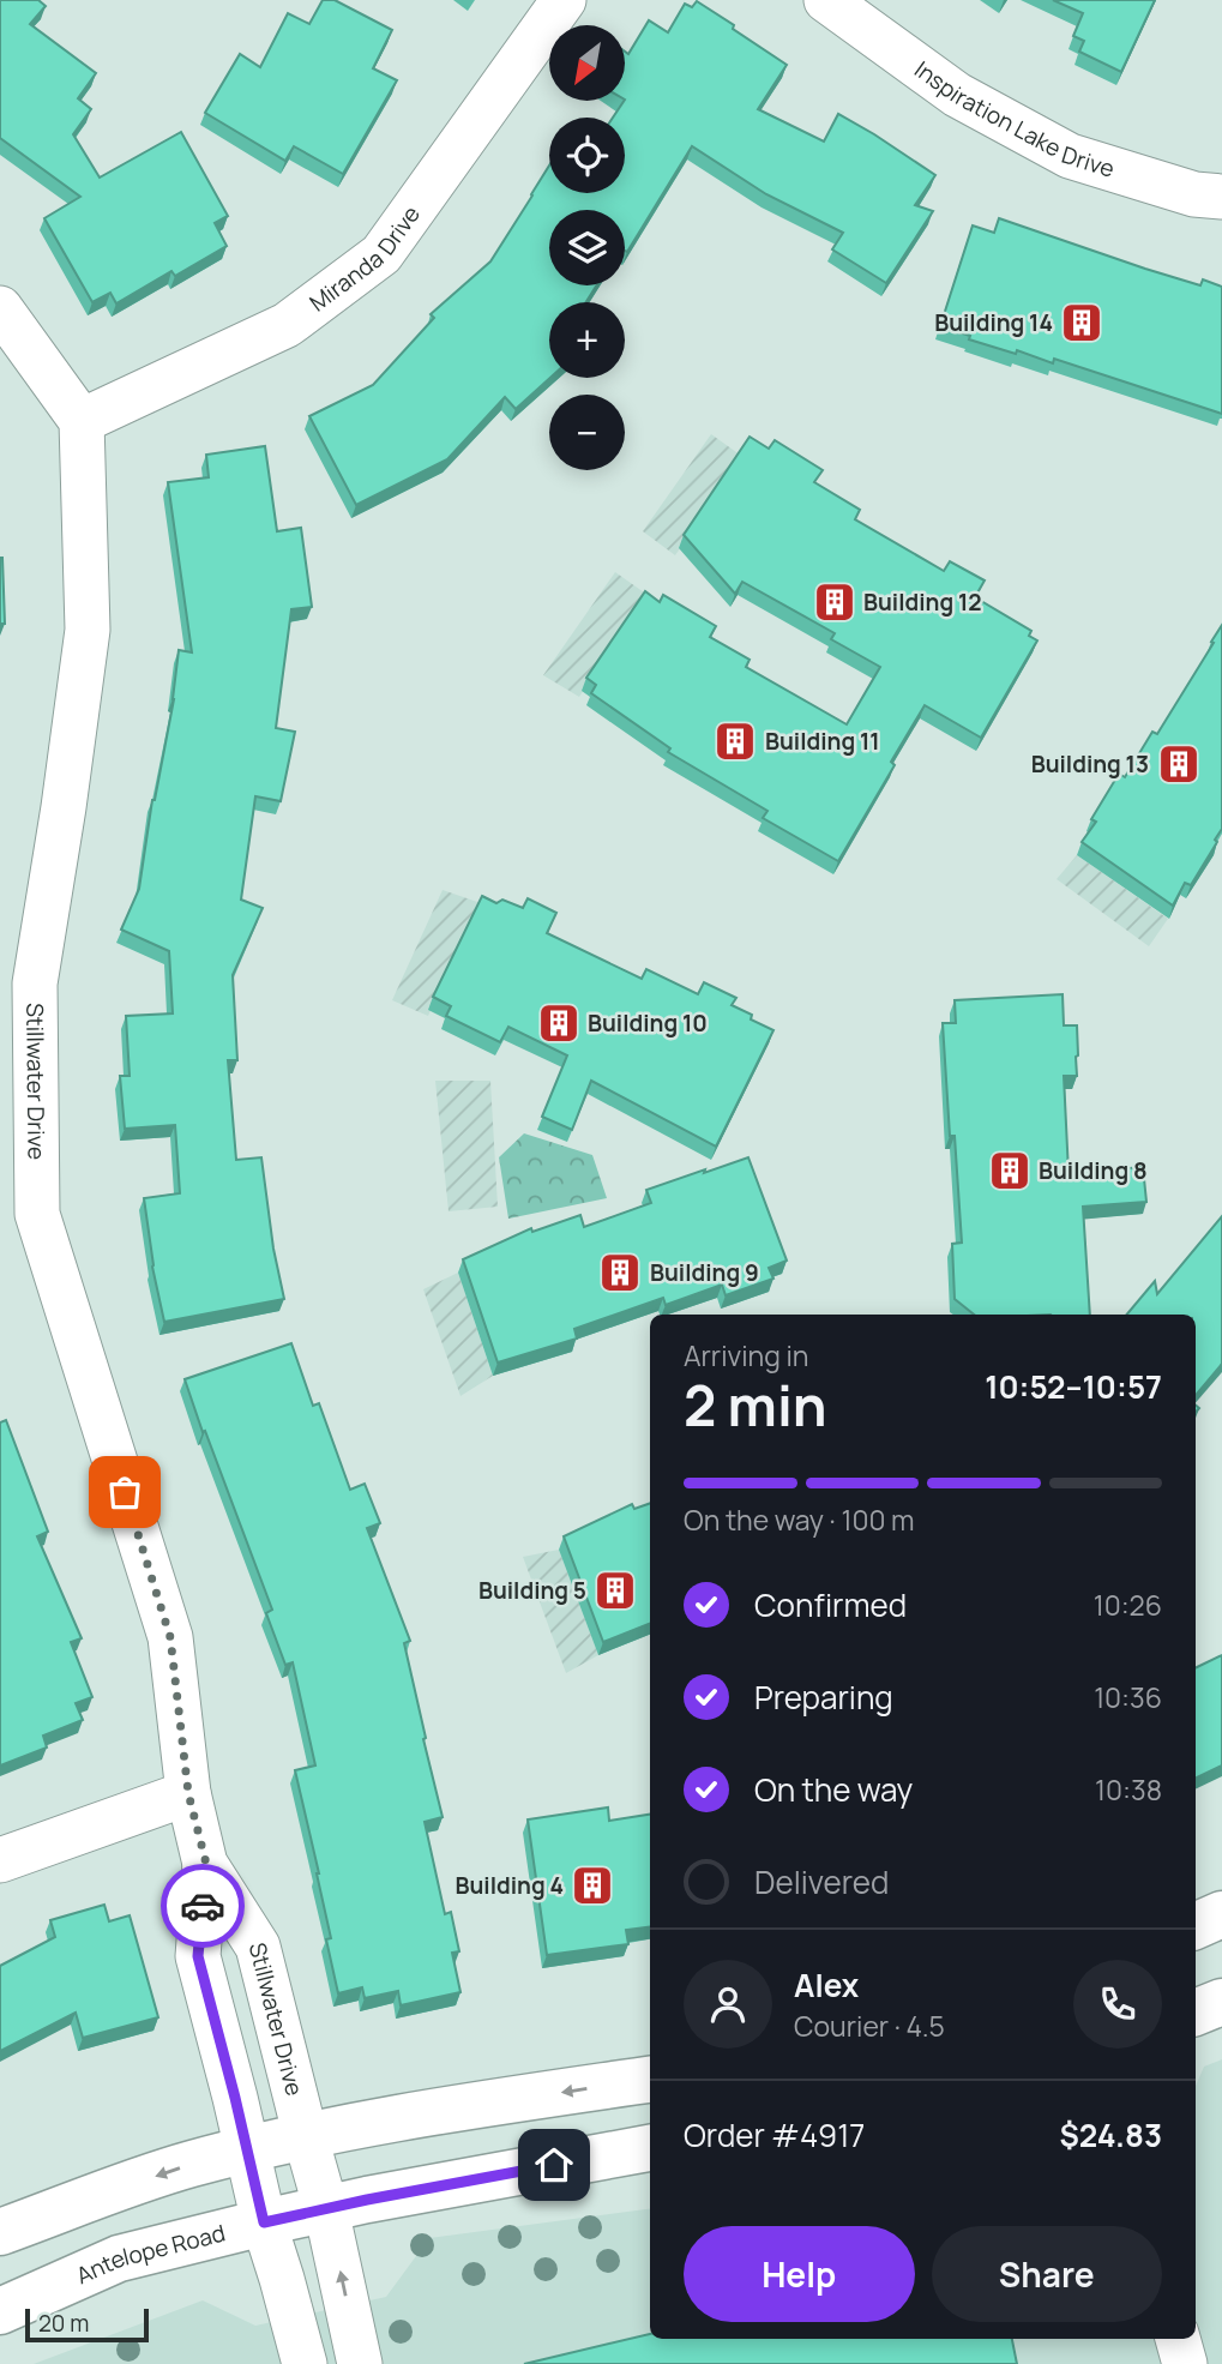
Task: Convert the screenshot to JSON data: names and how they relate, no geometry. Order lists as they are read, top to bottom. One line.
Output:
{"streets":{"main road":["Antelope Road"],"street":["Inspiration Lake Drive","Miranda Drive","Stillwater Drive"]},"crossings":[["Miranda Drive","Stillwater Drive"],["Stillwater Drive","Antelope Road"]],"places":{"building":["Building 14","Building 12","Building 11","Building 13","Building 10","Building 8","Building 9","Building 5","Building 4"]},"scale_bar":"20 m","north":"bottom left","page":{"map_buttons":["+","−"],"heading":["2 min","Arriving in","10:52–10:57"],"panel":["Alex","Courier · 4.5","Order #4917","$24.83"],"bar":"On the way · 100 m","list":[["Confirmed","10:26"],["Preparing","10:36"],["On the way","10:38"],"Delivered"],"buttons":["Help","Share"],"scale":"20 m"}}
